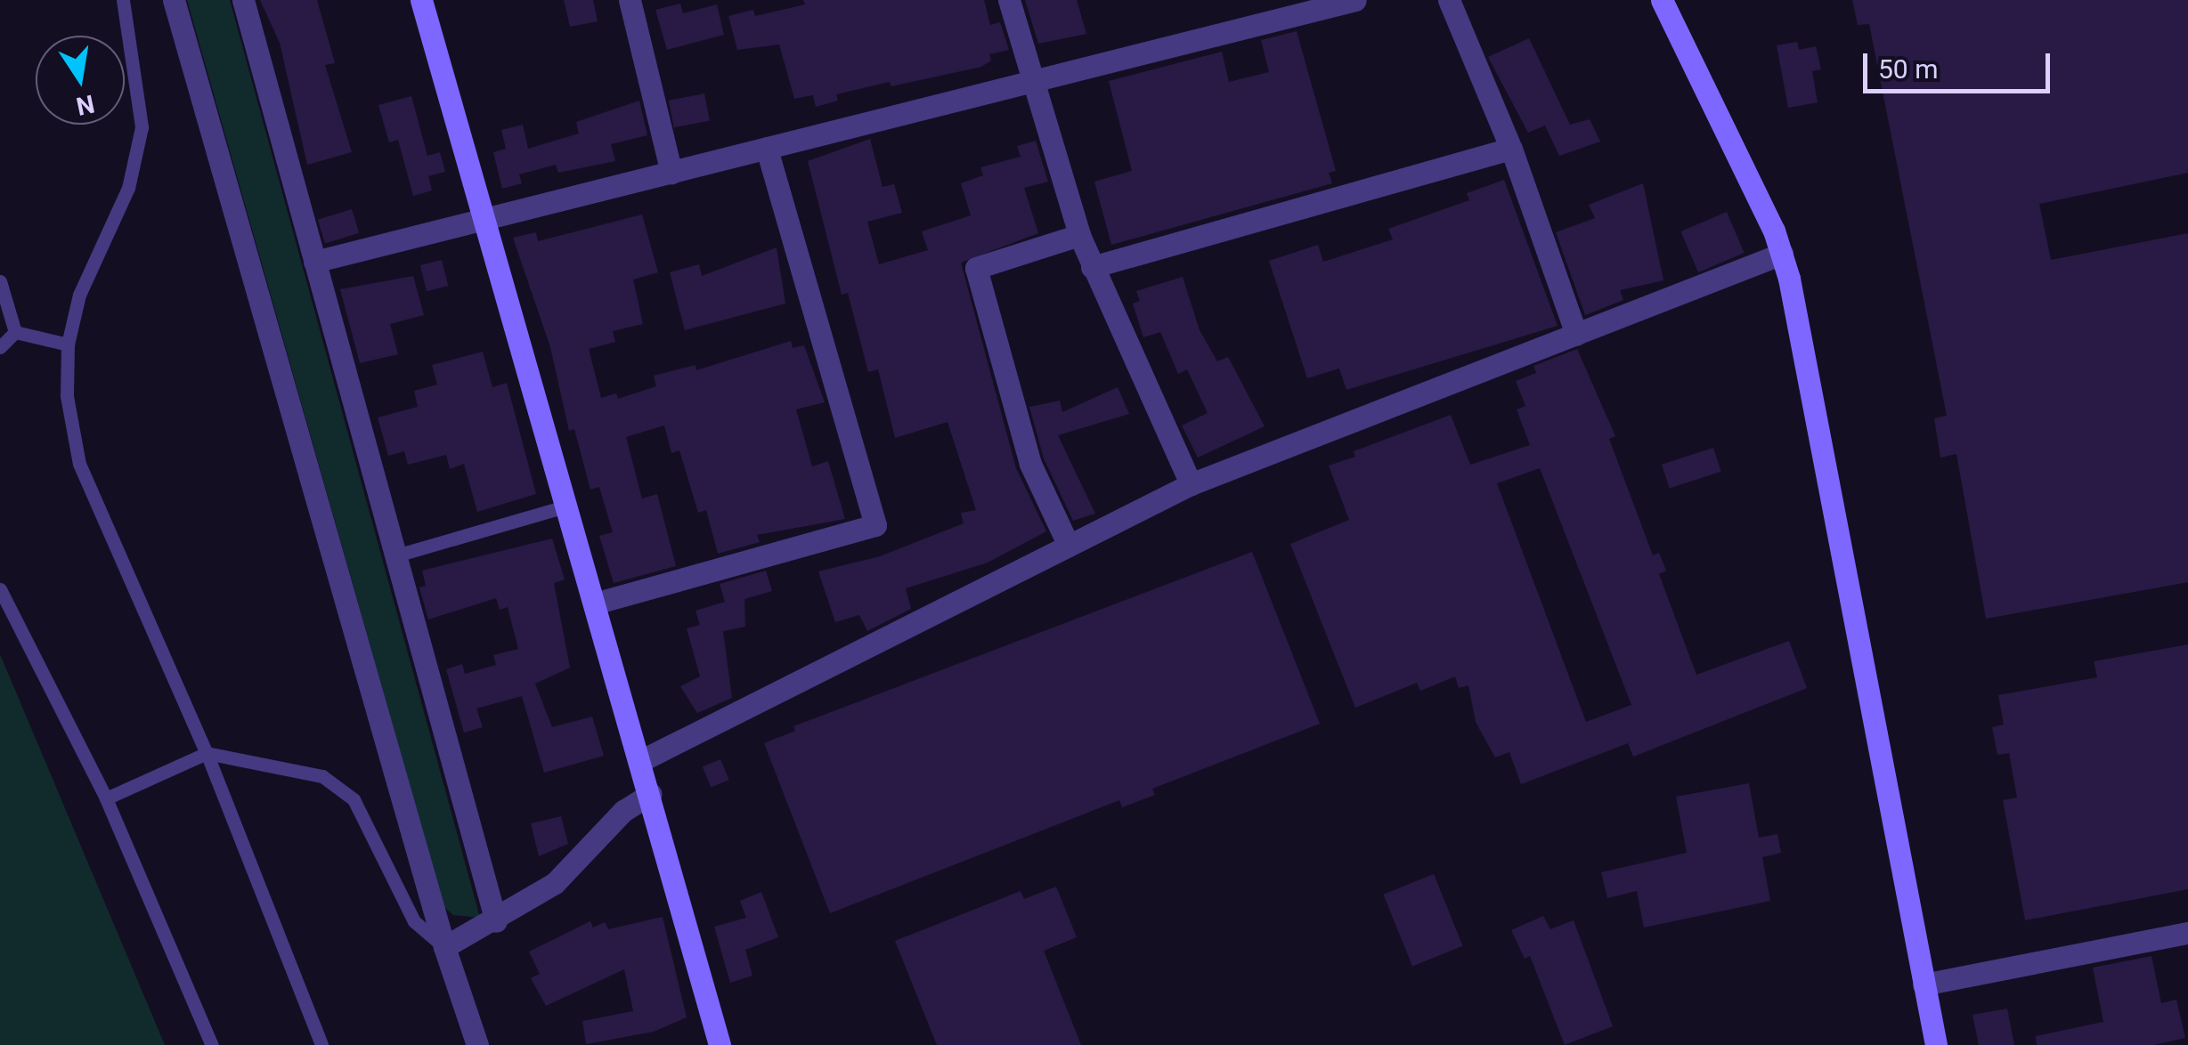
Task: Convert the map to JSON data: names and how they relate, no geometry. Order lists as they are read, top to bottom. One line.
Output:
{"scale_bar":"50 m","north":"bottom"}
